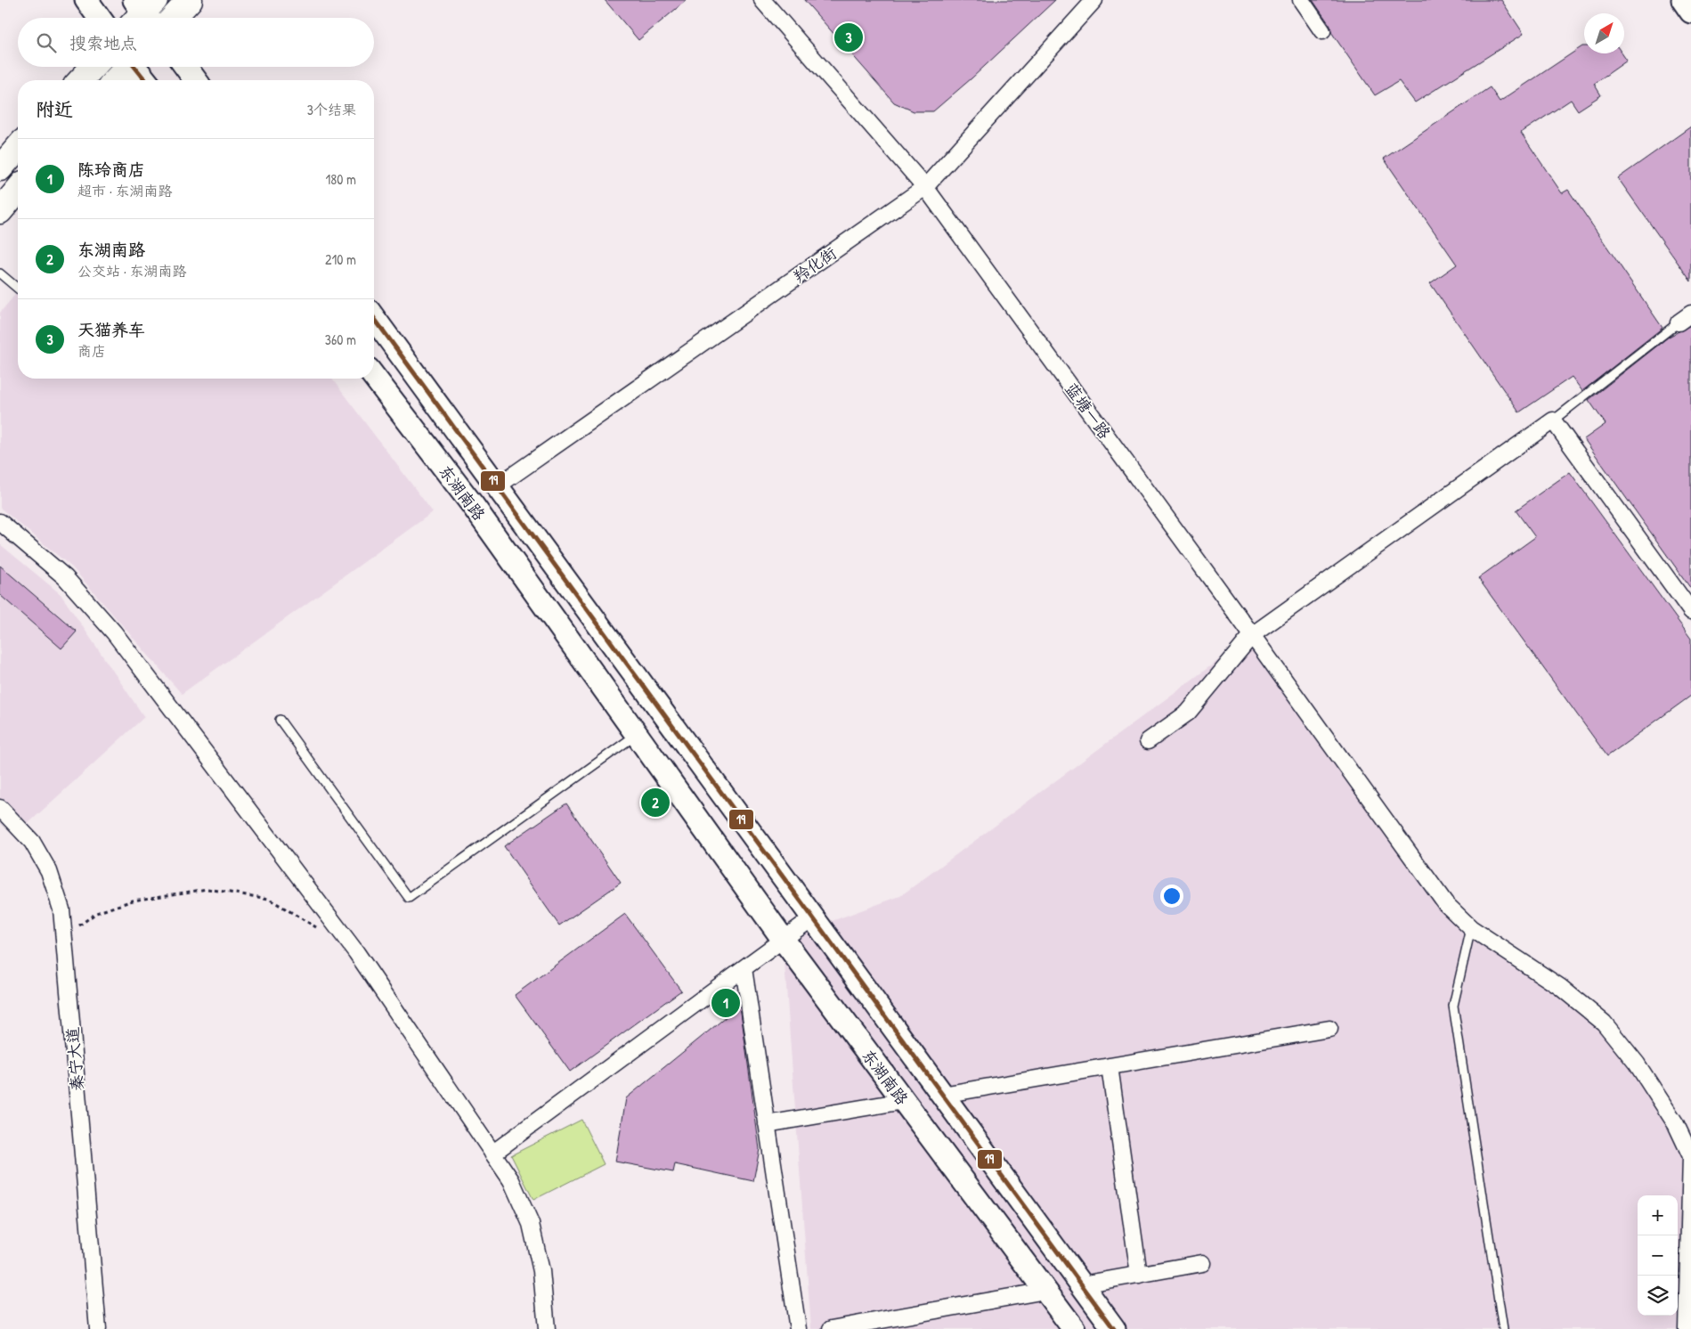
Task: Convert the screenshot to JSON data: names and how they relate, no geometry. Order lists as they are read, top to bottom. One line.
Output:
{"streets":{"main road":["东湖南路"],"street":["羚化街","蓝塘一路","秦宁大道"]},"crossings":[["羚化街","蓝塘一路"],["羚化街","东湖南路"]],"lines":["transit line 19"],"north":"top right","page":{"search":"搜索地点","pins":["3","2","1"],"heading":["附近","3个结果"],"list":[{"mark":"1","name":"陈玲商店","note":"超市 · 东湖南路","value":"180 m"},{"mark":"2","name":"东湖南路","note":"公交站 · 东湖南路","value":"210 m"},{"mark":"3","name":"天猫养车","note":"商店","value":"360 m"}],"map_buttons":["+","−"]}}
